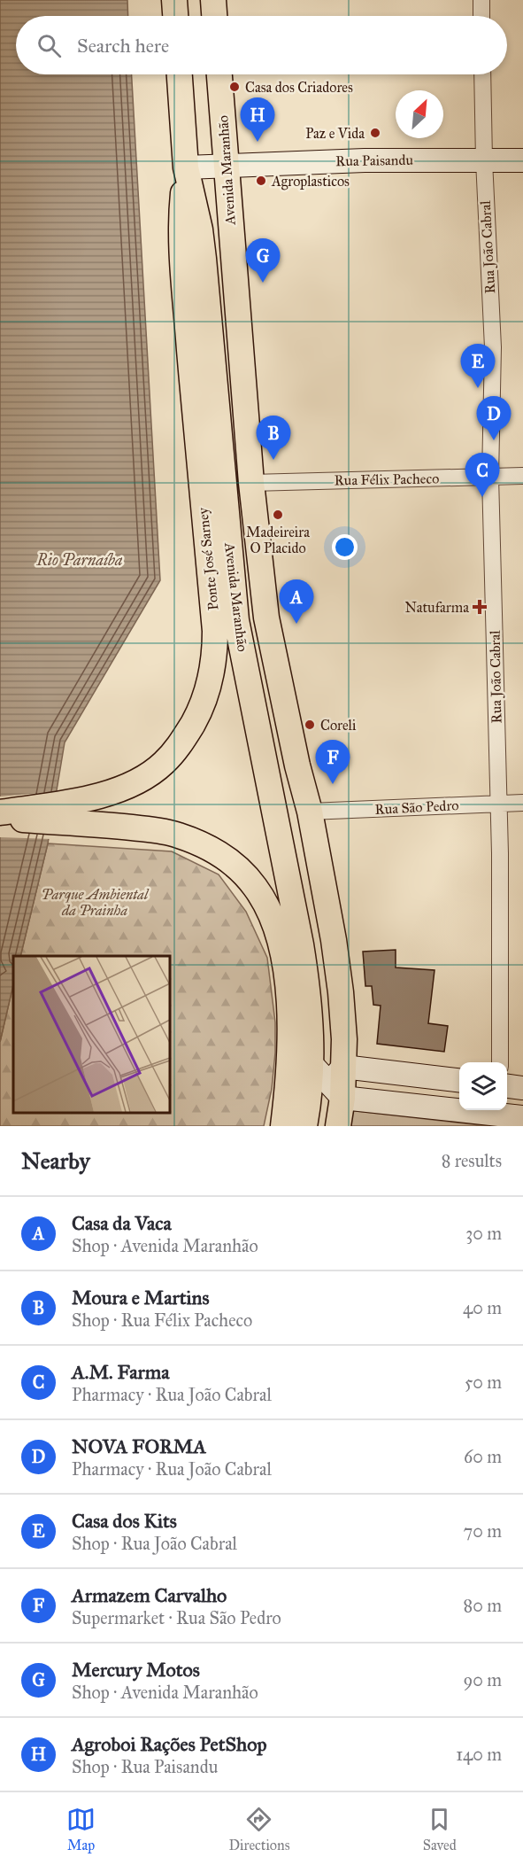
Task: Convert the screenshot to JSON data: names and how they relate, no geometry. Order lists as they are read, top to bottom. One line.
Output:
{"streets":{"main road":["Rua Paisandu","Avenida Maranhão","Ponte José Sarney"],"street":["Rua João Cabral","Rua Félix Pacheco","Rua São Pedro"]},"crossings":[["Rua Paisandu","Avenida Maranhão"],["Rua Paisandu","Rua João Cabral"],["Rua Paisandu","Ponte José Sarney"],["Avenida Maranhão","Rua Félix Pacheco"],["Avenida Maranhão","Ponte José Sarney"],["Avenida Maranhão","Rua São Pedro"],["Rua João Cabral","Rua Félix Pacheco"],["Rua João Cabral","Rua São Pedro"]],"water":["Rio Parnaíba"],"parks":["Parque Ambiental da Prainha"],"places":{"other":["Casa dos Criadores","Paz e Vida","Agroplasticos","Madeireira O Placido","Coreli"],"health":["Natufarma"]},"north":"top right","page":{"search":"Search here","pins":["H","G","E","D","B","C","A","F"],"heading":["Nearby","8 results"],"list":[{"mark":"A","name":"Casa da Vaca","note":"Shop · Avenida Maranhão","value":"30 m"},{"mark":"B","name":"Moura e Martins","note":"Shop · Rua Félix Pacheco","value":"40 m"},{"mark":"C","name":"A.M. Farma","note":"Pharmacy · Rua João Cabral","value":"50 m"},{"mark":"D","name":"NOVA FORMA","note":"Pharmacy · Rua João Cabral","value":"60 m"},{"mark":"E","name":"Casa dos Kits","note":"Shop · Rua João Cabral","value":"70 m"},{"mark":"F","name":"Armazem Carvalho","note":"Supermarket · Rua São Pedro","value":"80 m"},{"mark":"G","name":"Mercury Motos","note":"Shop · Avenida Maranhão","value":"90 m"},{"mark":"H","name":"Agroboi Rações PetShop","note":"Shop · Rua Paisandu","value":"140 m"}],"nav":["Map","Directions","Saved"]}}
